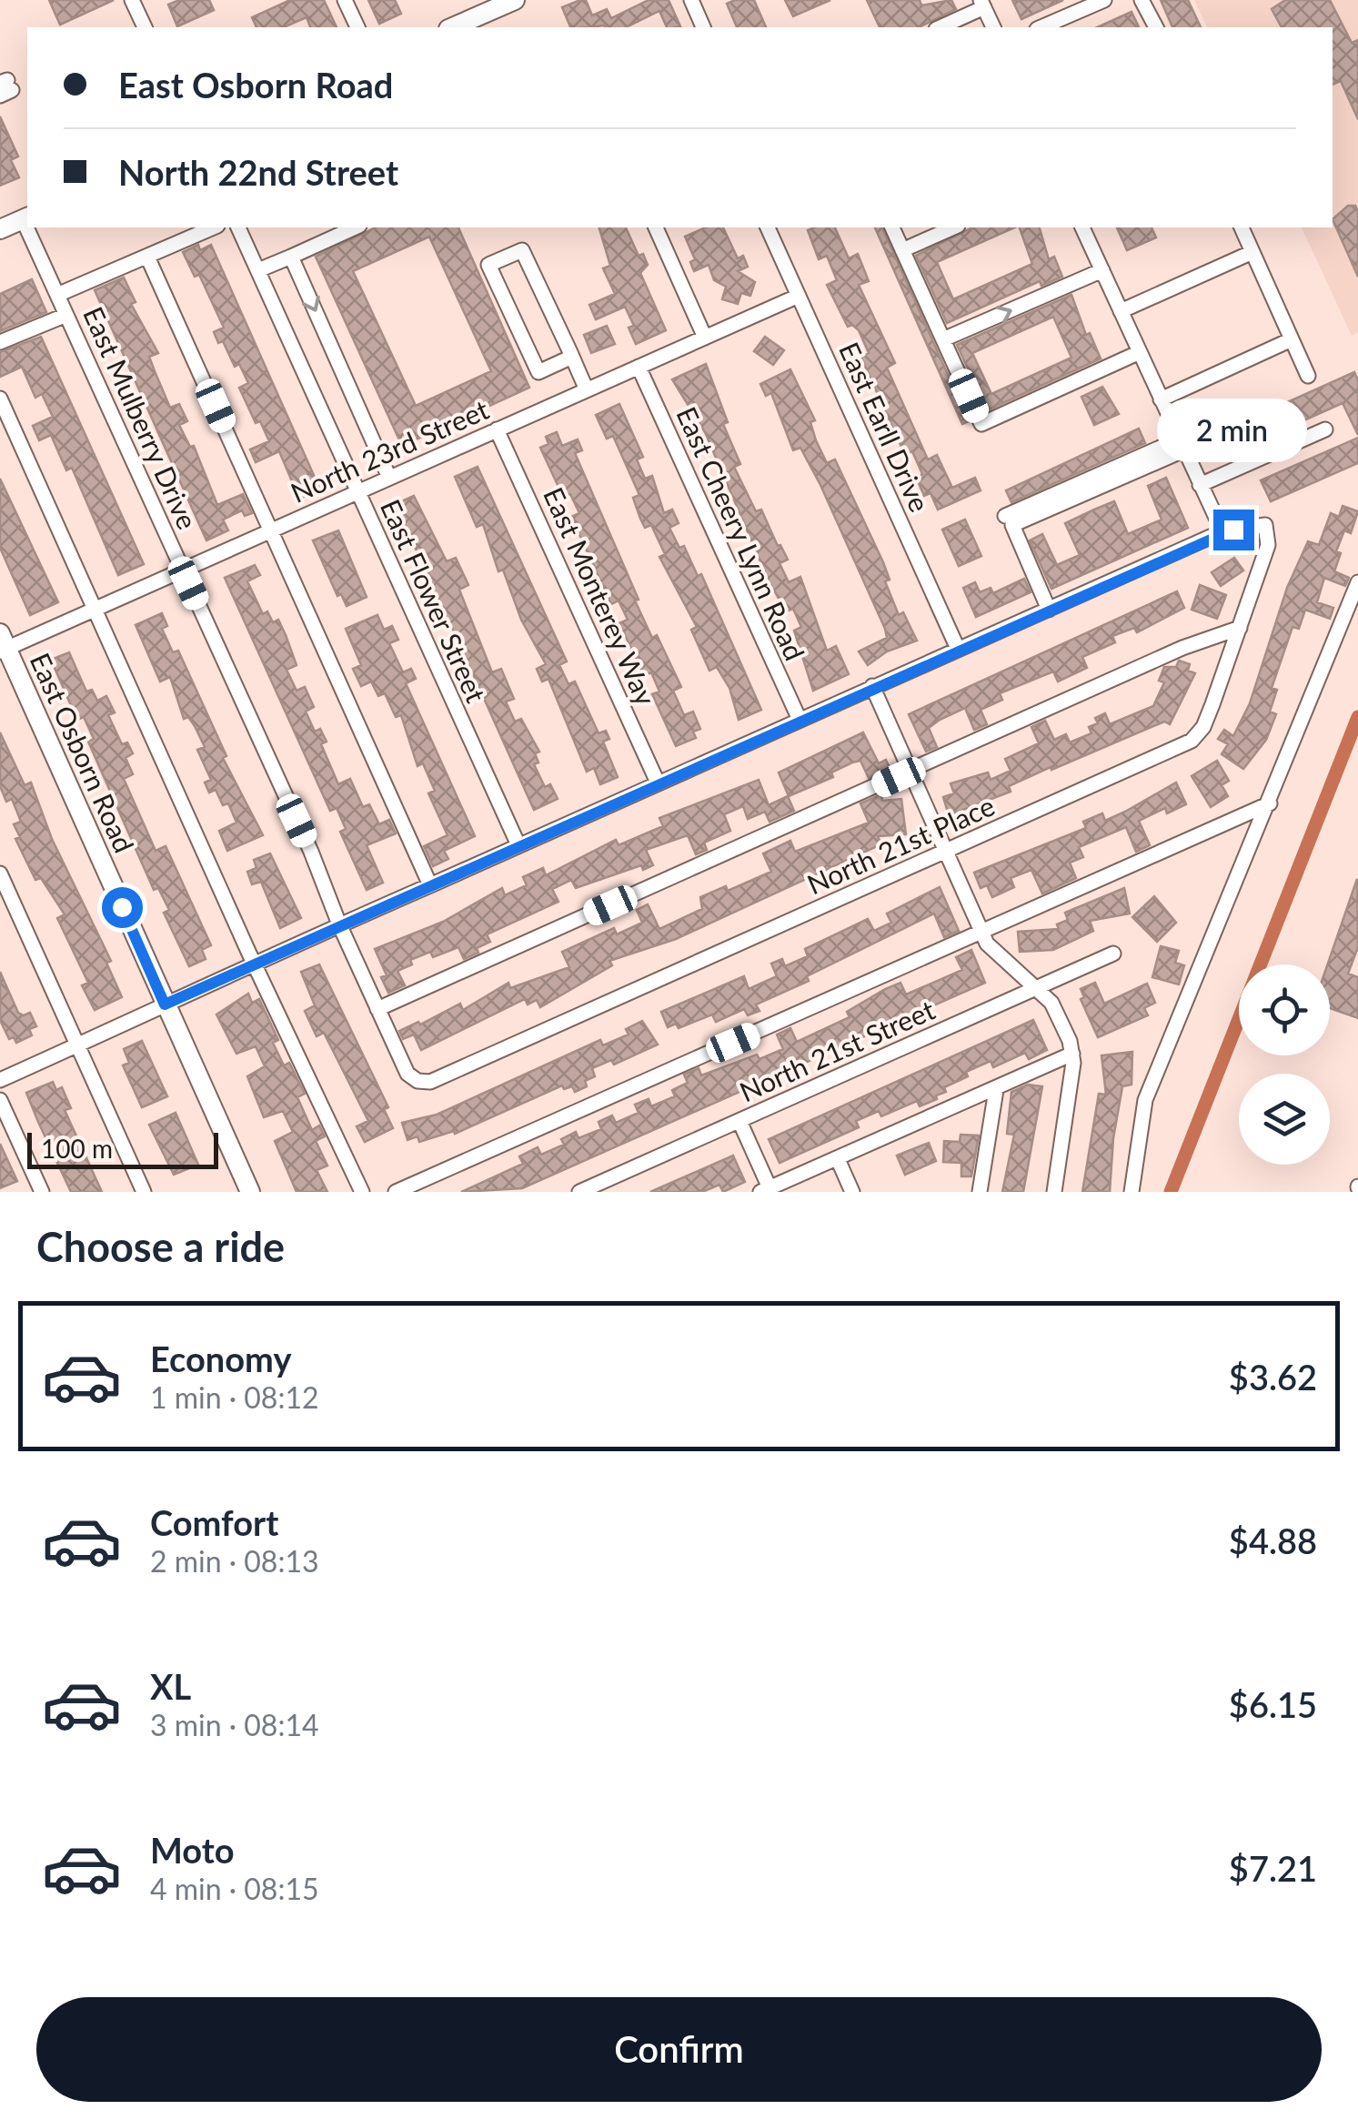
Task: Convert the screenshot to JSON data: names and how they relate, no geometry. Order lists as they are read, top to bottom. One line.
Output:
{"streets":{"main road":["East Osborn Road"],"street":["East Mulberry Drive","East Earll Drive","North 23rd Street","East Cheery Lynn Road","East Monterey Way","East Flower Street","North 21st Place","North 21st Street"]},"crossings":[["East Mulberry Drive","North 23rd Street"],["East Mulberry Drive","North 21st Place"],["East Earll Drive","North 23rd Street"],["North 23rd Street","East Cheery Lynn Road"],["North 23rd Street","East Monterey Way"],["North 23rd Street","East Flower Street"],["North 23rd Street","East Osborn Road"]],"scale_bar":"100 m","page":{"banner":["East Osborn Road","North 22nd Street"],"bubble":"2 min","scale":"100 m","heading":"Choose a ride","list":[{"name":"Economy","note":"1 min · 08:12","value":"$3.62"},{"name":"Comfort","note":"2 min · 08:13","value":"$4.88"},{"name":"XL","note":"3 min · 08:14","value":"$6.15"},{"name":"Moto","note":"4 min · 08:15","value":"$7.21"}],"buttons":"Confirm"}}
